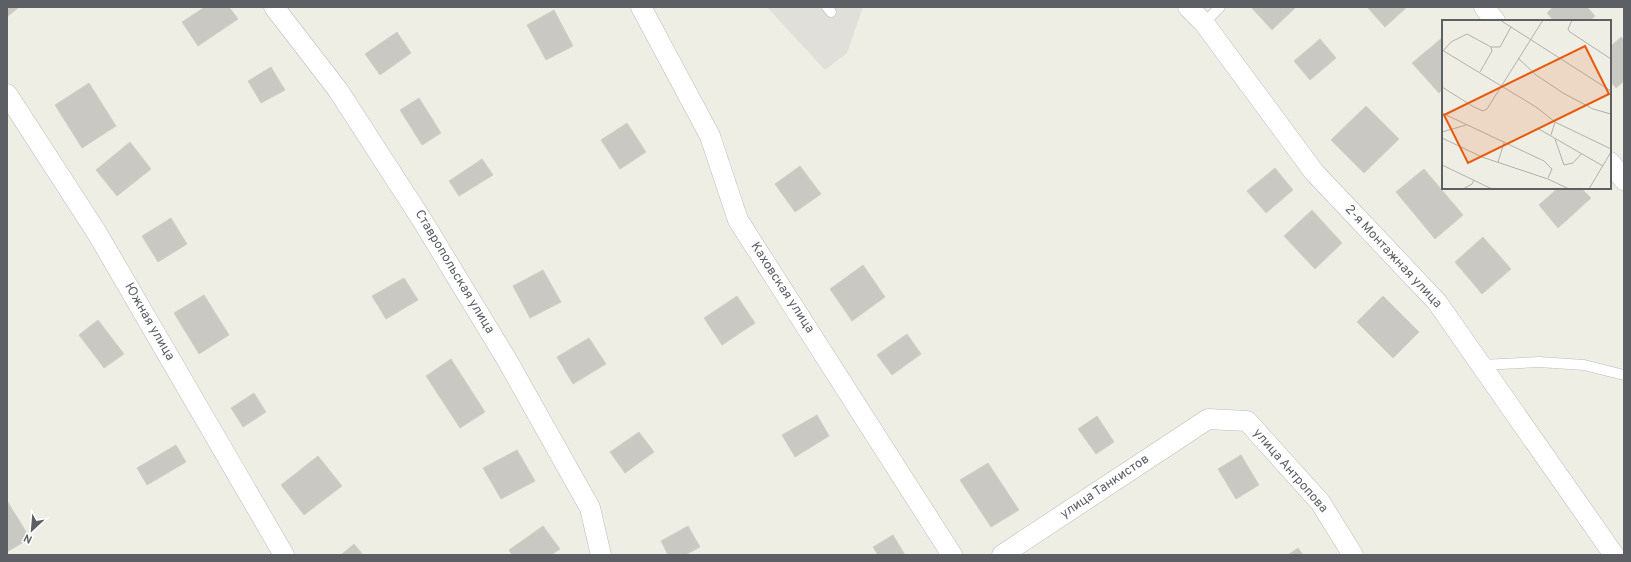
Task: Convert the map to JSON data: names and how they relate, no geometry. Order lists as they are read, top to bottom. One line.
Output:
{"streets":{"street":["2-я Монтажная улица","Ставропольская улица","Каховская улица","Южная улица","улица Антропова","улица Танкистов"]},"crossings":[["улица Антропова","улица Танкистов"]],"north":"bottom left"}
